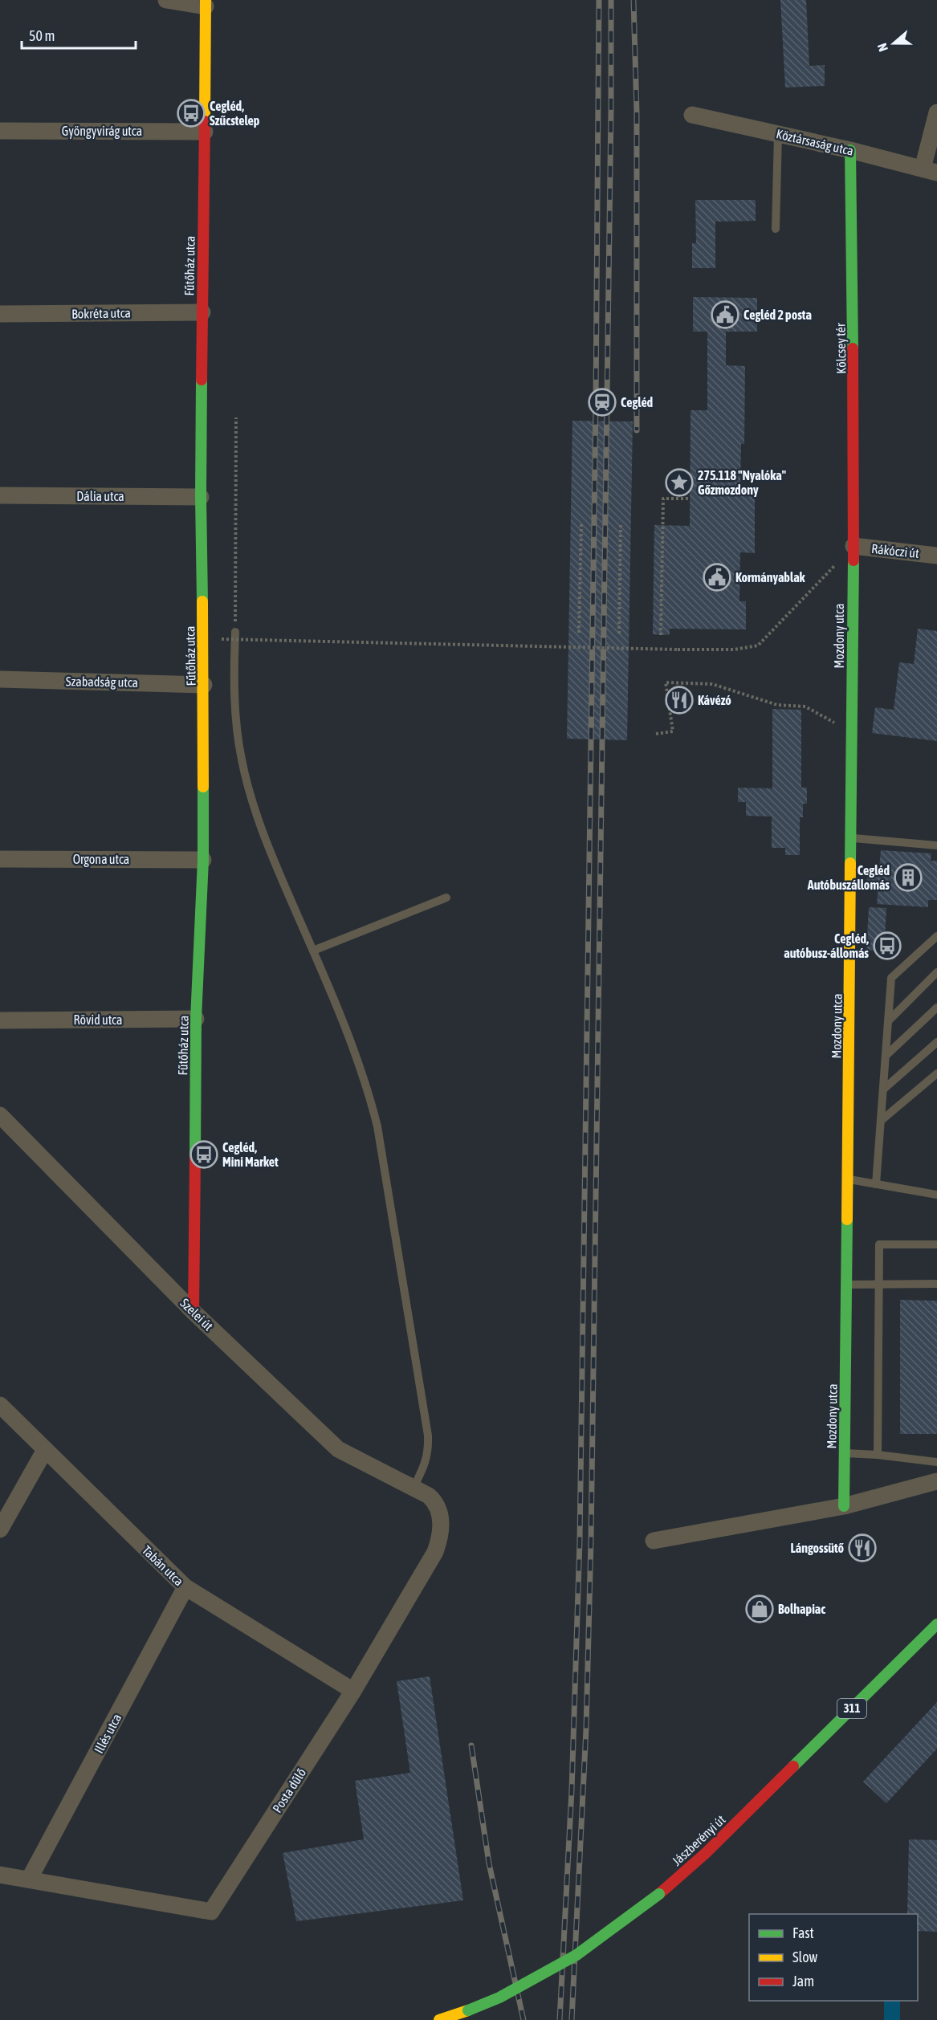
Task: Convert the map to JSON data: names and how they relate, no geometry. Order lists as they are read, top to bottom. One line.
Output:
{"streets":{"street":["Gyöngyvirág utca","Köztársaság utca","Fűtőház utca","Bokréta utca","Kölcsey tér","Dália utca","Rákóczi út","Mozdony utca","Szabadság utca","Orgona utca","Rövid utca","Szelei út","Tabán utca","311","Illés utca","Posta dűlő","Jászberényi út"]},"crossings":[["Gyöngyvirág utca","Fűtőház utca"],["Köztársaság utca","Kölcsey tér"],["Fűtőház utca","Bokréta utca"],["Fűtőház utca","Dália utca"],["Fűtőház utca","Szabadság utca"],["Fűtőház utca","Orgona utca"],["Fűtőház utca","Rövid utca"],["Fűtőház utca","Szelei út"],["Kölcsey tér","Rákóczi út"],["Kölcsey tér","Mozdony utca"],["Rákóczi út","Mozdony utca"],["Szelei út","Posta dűlő"],["Tabán utca","Illés utca"],["Tabán utca","Posta dűlő"],["Illés utca","Posta dűlő"]],"places":{"bus stop":["Cegléd, Szűcstelep","Cegléd, autóbusz-állomás","Cegléd, Mini Market"],"public building":["Cegléd 2 posta","Kormányablak"],"station":["Cegléd"],"place":["275.118 \"Nyalóka\" Gőzmozdony"],"restaurant":["Kávézó","Lángossütő"],"building":["Cegléd Autóbuszállomás"],"shop":["Bolhapiac"]},"legend":["Fast","Slow","Jam"],"scale_bar":"50 m","north":"left"}
